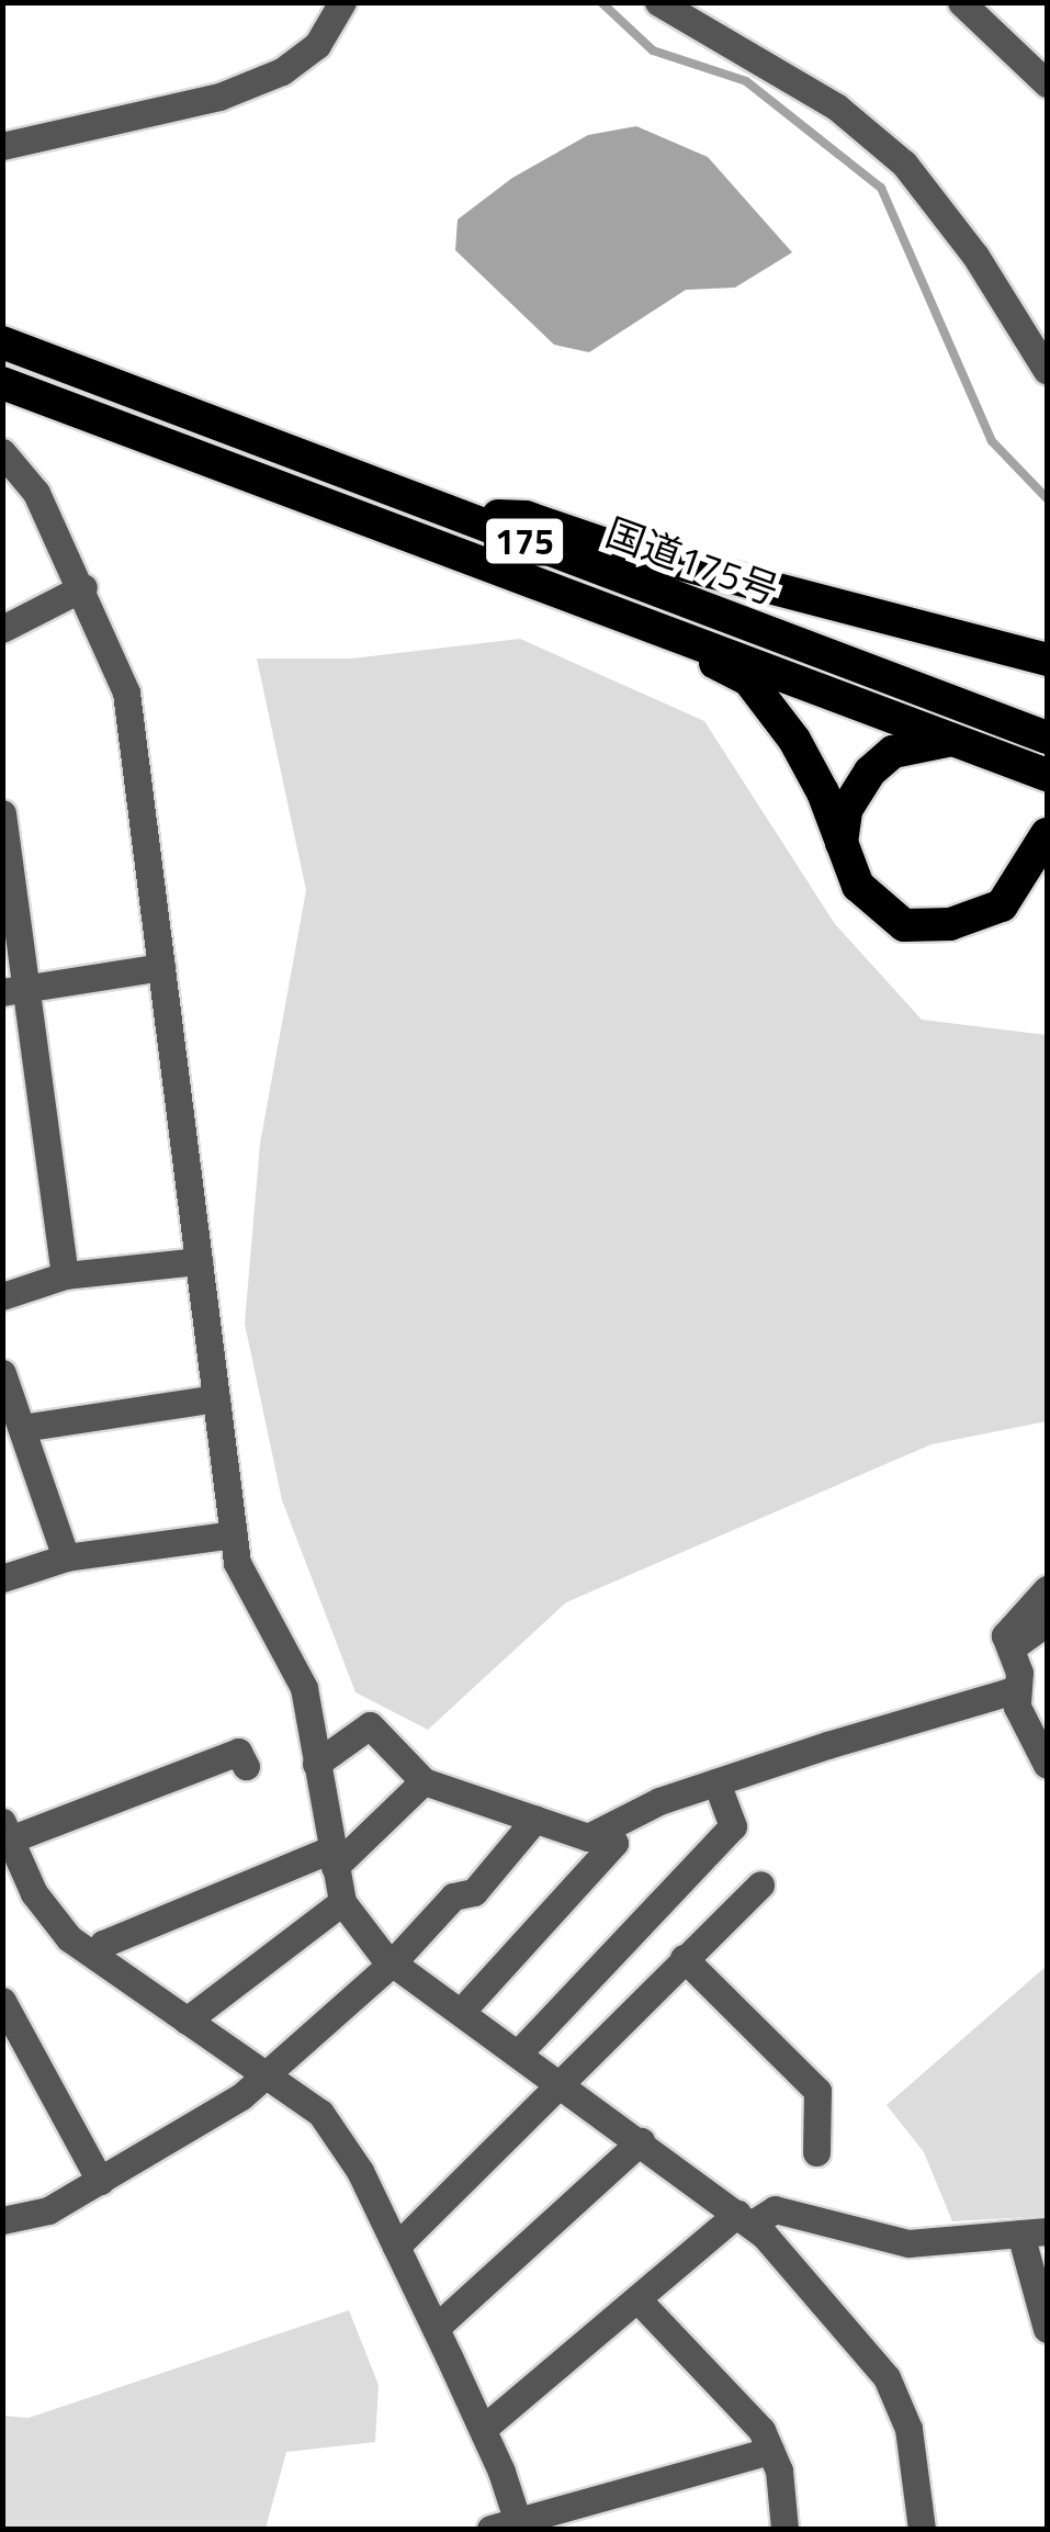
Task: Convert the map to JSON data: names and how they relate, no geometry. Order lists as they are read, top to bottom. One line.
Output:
{"streets":{"highway":["175","国道175号"]}}
